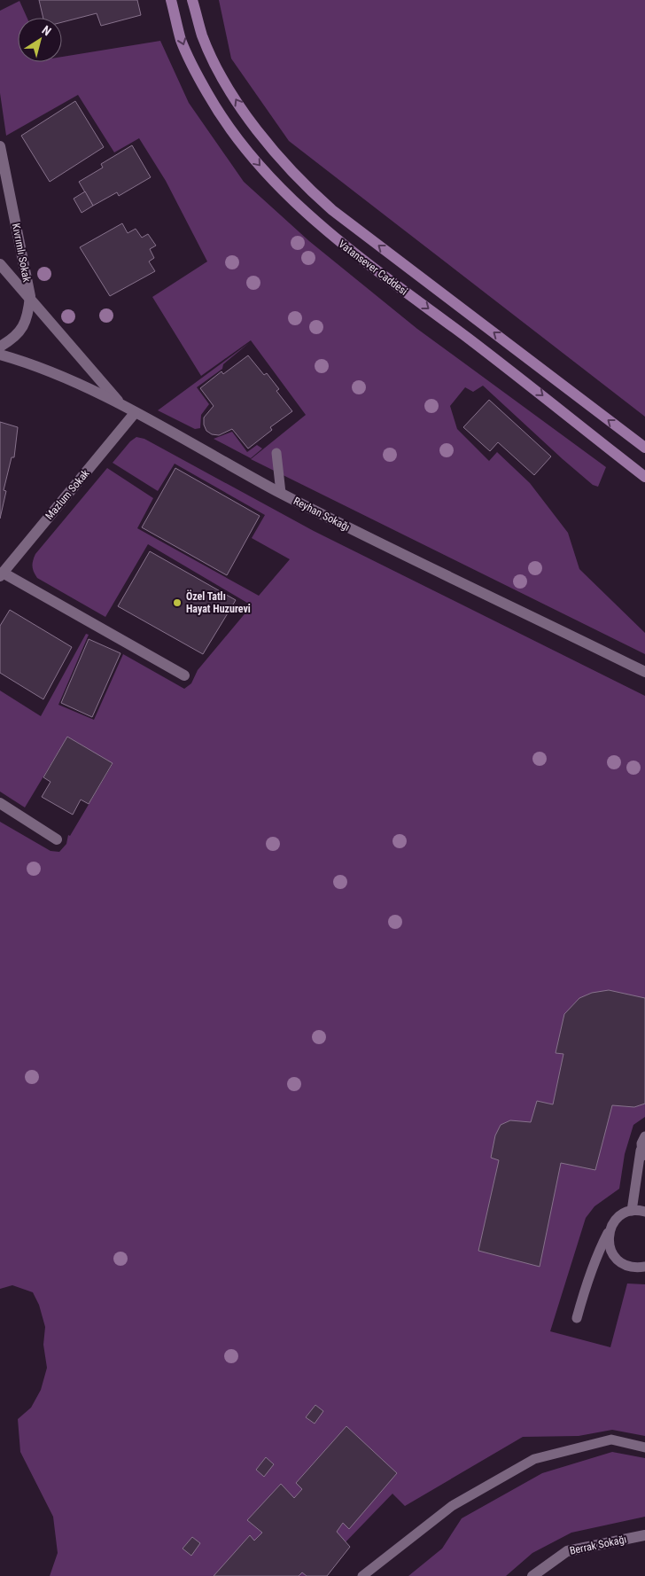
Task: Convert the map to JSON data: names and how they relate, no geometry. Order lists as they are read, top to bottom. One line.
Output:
{"streets":{"main road":["Vatansever Caddesi"],"street":["Kıvrımlı Sokak","Mazlum Sokak","Reyhan Sokağı","Berrak Sokağı"]},"crossings":[["Mazlum Sokak","Reyhan Sokağı"]],"places":["Özel Tatlı Hayat Huzurevi"],"north":"top right"}
